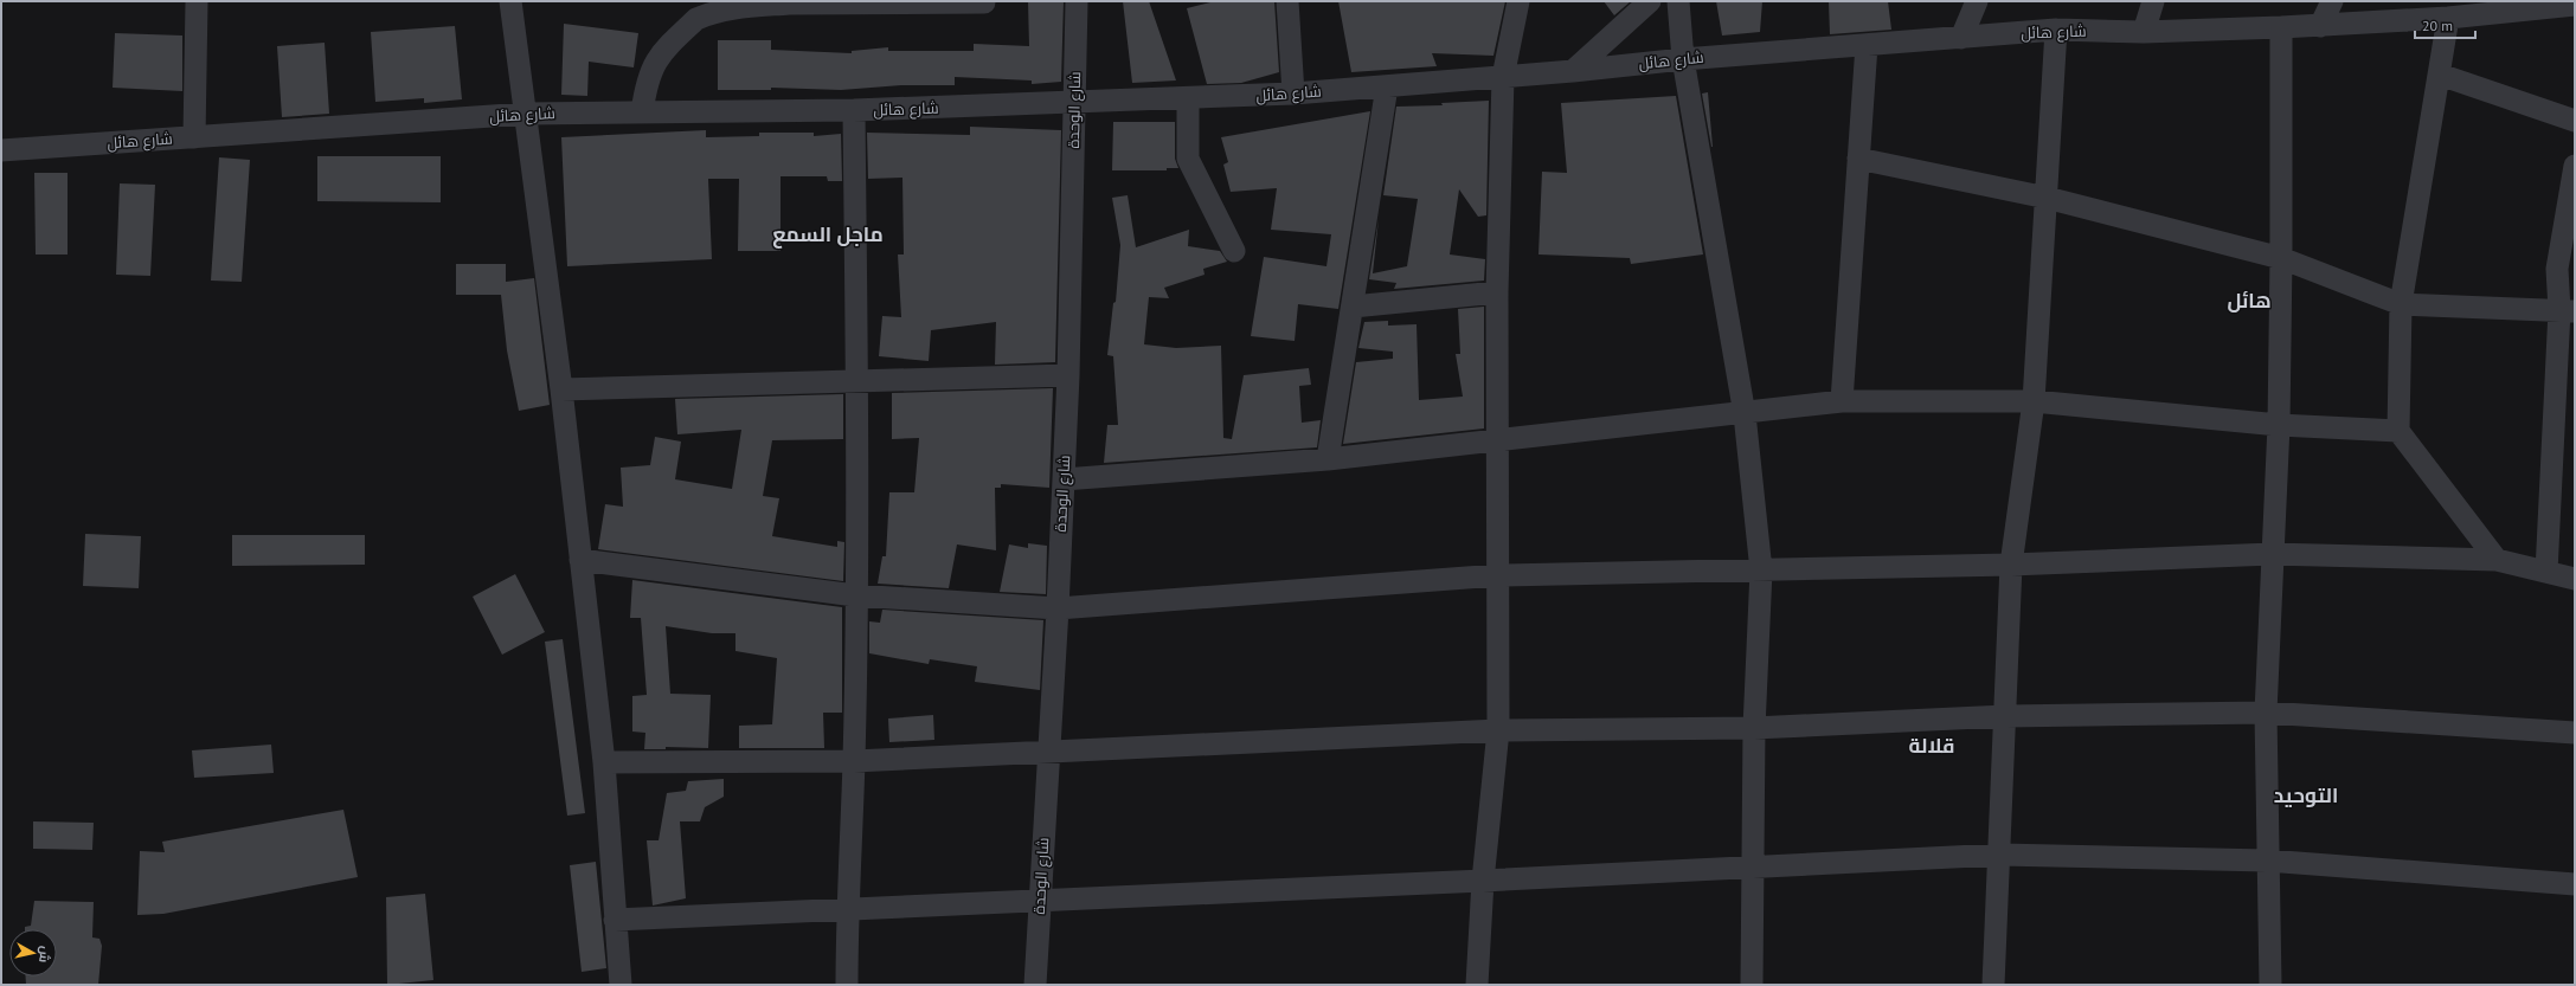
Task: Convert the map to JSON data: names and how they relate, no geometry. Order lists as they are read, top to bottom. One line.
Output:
{"streets":{"street":["شارع هائل","شارع الوحدة"]},"crossings":[["شارع هائل","شارع الوحدة"]],"districts":["ماجل السمع","هائل","قلالة","التوحيد"],"scale_bar":"20 m","north":"right"}
